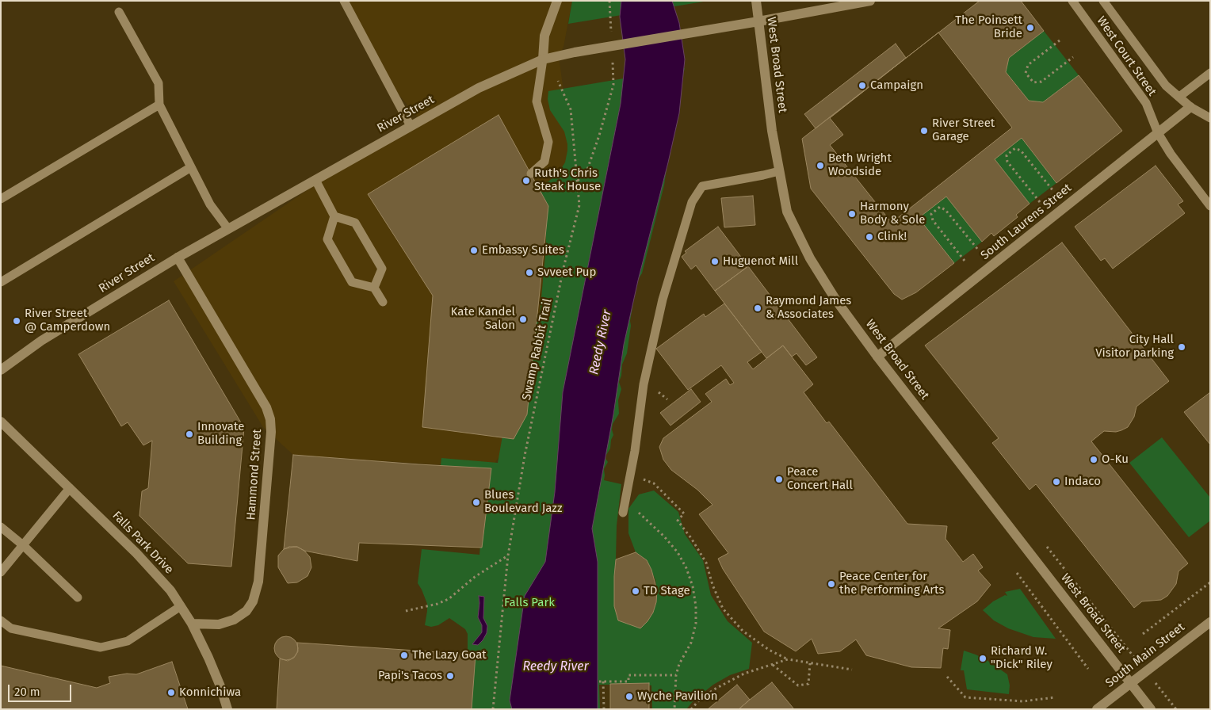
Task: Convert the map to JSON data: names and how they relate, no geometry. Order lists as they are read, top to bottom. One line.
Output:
{"streets":{"street":["West Broad Street","River Street","South Laurens Street","Hammond Street","Falls Park Drive","South Main Street"],"lane":["West Court Street"],"path":["Swamp Rabbit Trail"]},"crossings":[["West Court Street","South Laurens Street"],["West Broad Street","River Street"],["West Broad Street","South Laurens Street"],["West Broad Street","South Main Street"],["River Street","Hammond Street"],["Hammond Street","Falls Park Drive"]],"water":["Reedy River"],"parks":["Falls Park"],"places":["The Poinsett Bride","Campaign","River Street Garage","Beth Wright Woodside","Ruth's Chris Steak House","Harmony Body & Sole","Clink!","Embassy Suites","Huguenot Mill","Svveet Pup","Raymond James & Associates","Kate Kandel Salon","River Street @ Camperdown","City Hall Visitor parking","Innovate Building","O-Ku","Peace Concert Hall","Indaco","Blues Boulevard Jazz","Peace Center for the Performing Arts","TD Stage","The Lazy Goat","Richard W. \"Dick\" Riley","Papi's Tacos","Konnichiwa","Wyche Pavilion"],"scale_bar":"20 m"}
